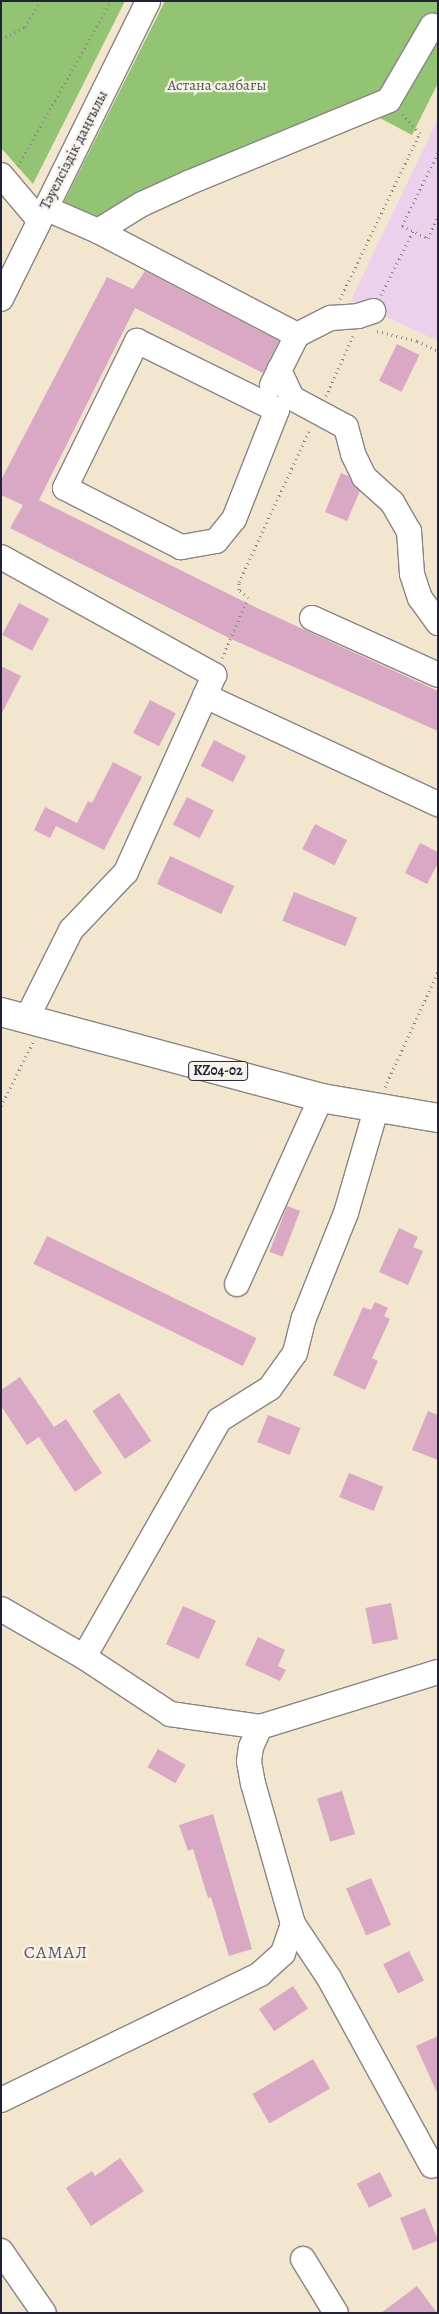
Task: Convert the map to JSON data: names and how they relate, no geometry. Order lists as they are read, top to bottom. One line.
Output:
{"streets":{"main road":["KZ04-02"],"street":["Тәуелсіздік даңғылы"]},"districts":["САМАЛ"],"parks":["Астана саябағы"]}
